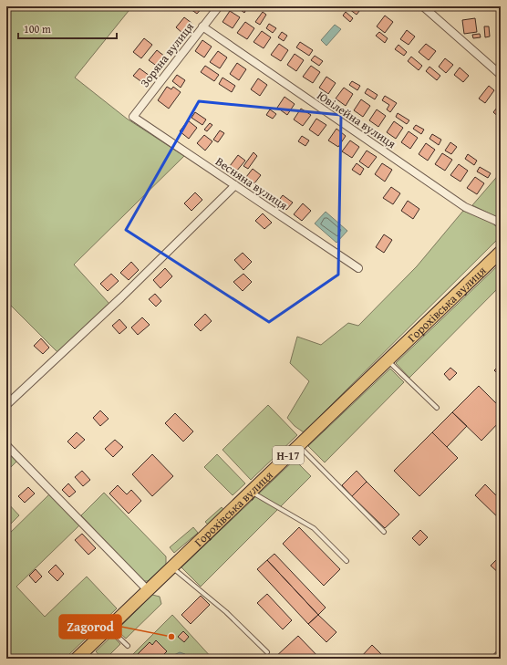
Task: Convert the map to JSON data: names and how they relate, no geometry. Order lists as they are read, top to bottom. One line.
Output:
{"streets":{"main road":["Горохівська вулиця","Н-17"],"street":["Зоряна вулиця","Ювілейна вулиця","Весняна вулиця"]},"crossings":[["Зоряна вулиця","Ювілейна вулиця"],["Зоряна вулиця","Весняна вулиця"]],"places":["Zagorod"],"scale_bar":"100 m"}
